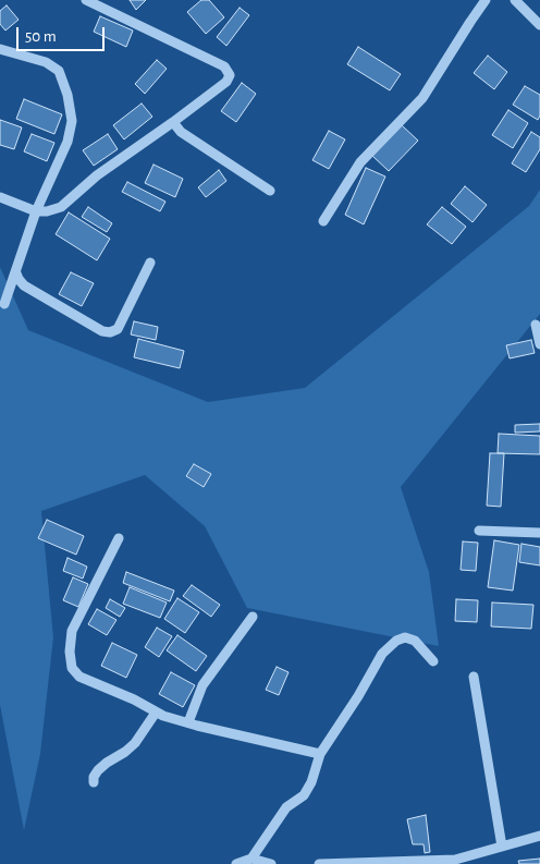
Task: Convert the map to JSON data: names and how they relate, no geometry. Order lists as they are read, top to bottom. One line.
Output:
{"scale_bar":"50 m"}
